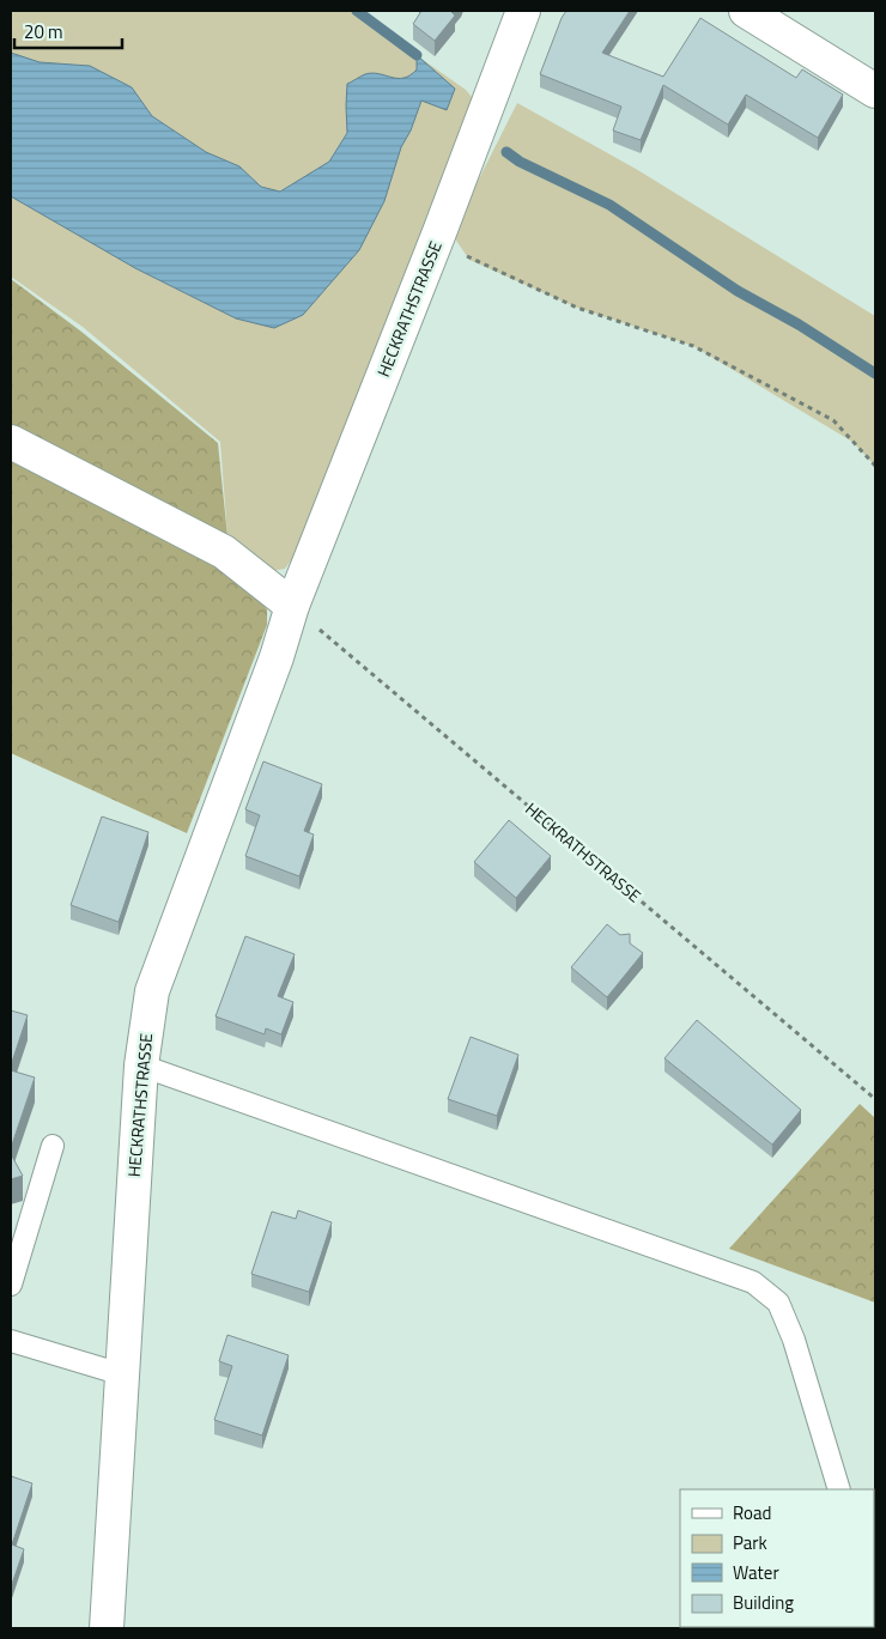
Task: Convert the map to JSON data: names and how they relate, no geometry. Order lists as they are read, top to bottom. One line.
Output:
{"streets":{"street":["HECKRATHSTRASSE"]},"legend":["Road","Park","Water","Building"],"scale_bar":"20 m"}
